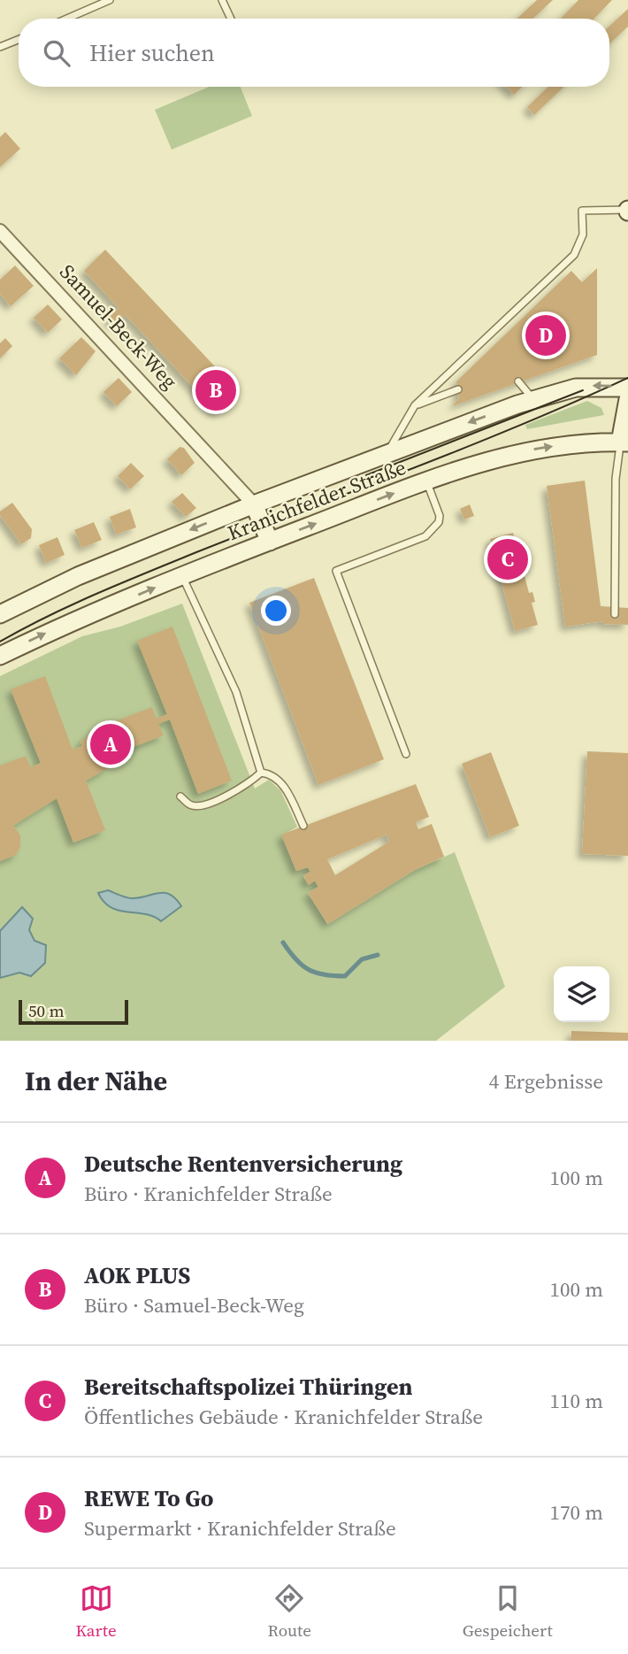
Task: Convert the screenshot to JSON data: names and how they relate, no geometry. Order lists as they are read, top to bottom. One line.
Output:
{"streets":{"main road":["Samuel-Beck-Weg","Kranichfelder Straße"]},"crossings":[["Samuel-Beck-Weg","Kranichfelder Straße"]],"scale_bar":"50 m","page":{"search":"Hier suchen","pins":["D","B","C","A"],"scale":"50 m","heading":["In der Nähe","4 Ergebnisse"],"list":[{"mark":"A","name":"Deutsche Rentenversicherung","note":"Büro · Kranichfelder Straße","value":"100 m"},{"mark":"B","name":"AOK PLUS","note":"Büro · Samuel-Beck-Weg","value":"100 m"},{"mark":"C","name":"Bereitschaftspolizei Thüringen","note":"Öffentliches Gebäude · Kranichfelder Straße","value":"110 m"},{"mark":"D","name":"REWE To Go","note":"Supermarkt · Kranichfelder Straße","value":"170 m"}],"nav":["Karte","Route","Gespeichert"]}}
